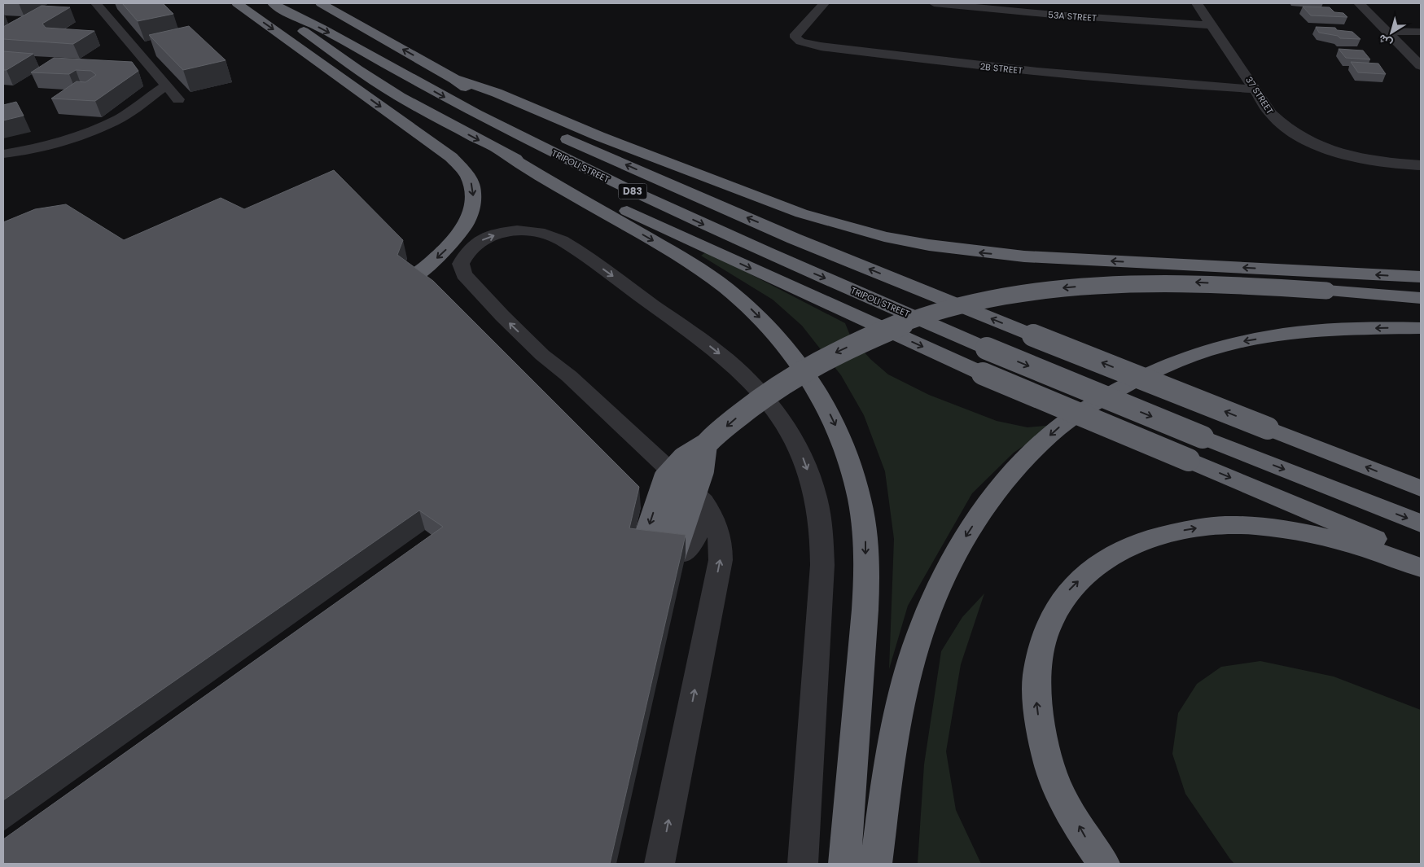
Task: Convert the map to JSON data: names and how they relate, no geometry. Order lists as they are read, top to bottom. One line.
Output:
{"streets":{"highway":["TRIPOLI STREET","D83"],"street":["53A STREET","2B STREET","37 STREET"]},"crossings":[["53A STREET","37 STREET"],["2B STREET","37 STREET"]],"north":"bottom left"}
